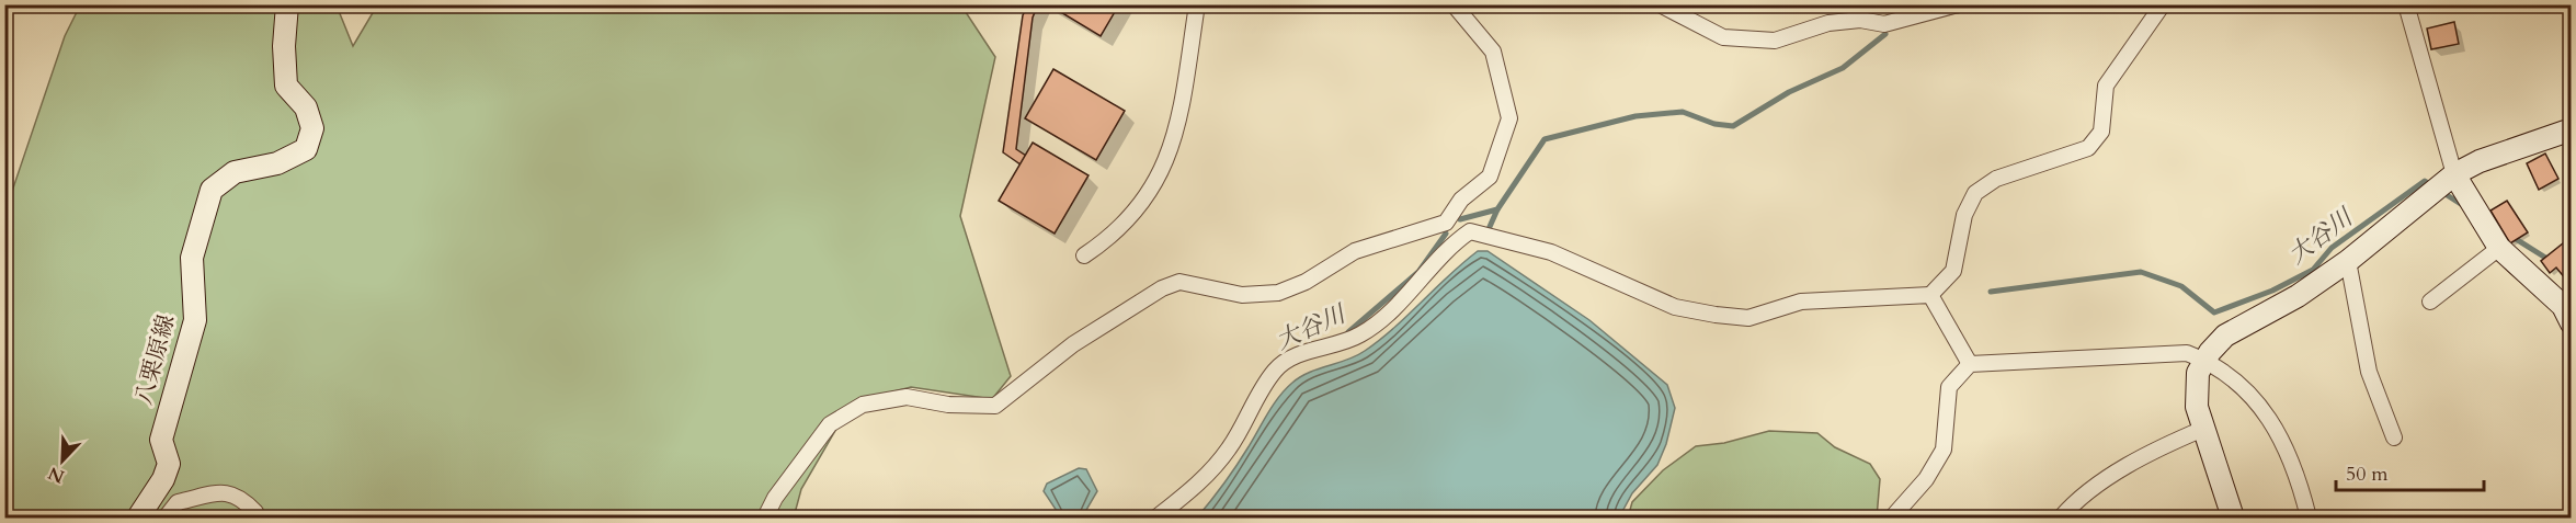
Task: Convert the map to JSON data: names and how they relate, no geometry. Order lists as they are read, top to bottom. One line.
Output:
{"streets":{"street":["八栗原線"]},"water":["大谷川"],"scale_bar":"50 m","north":"bottom left"}
